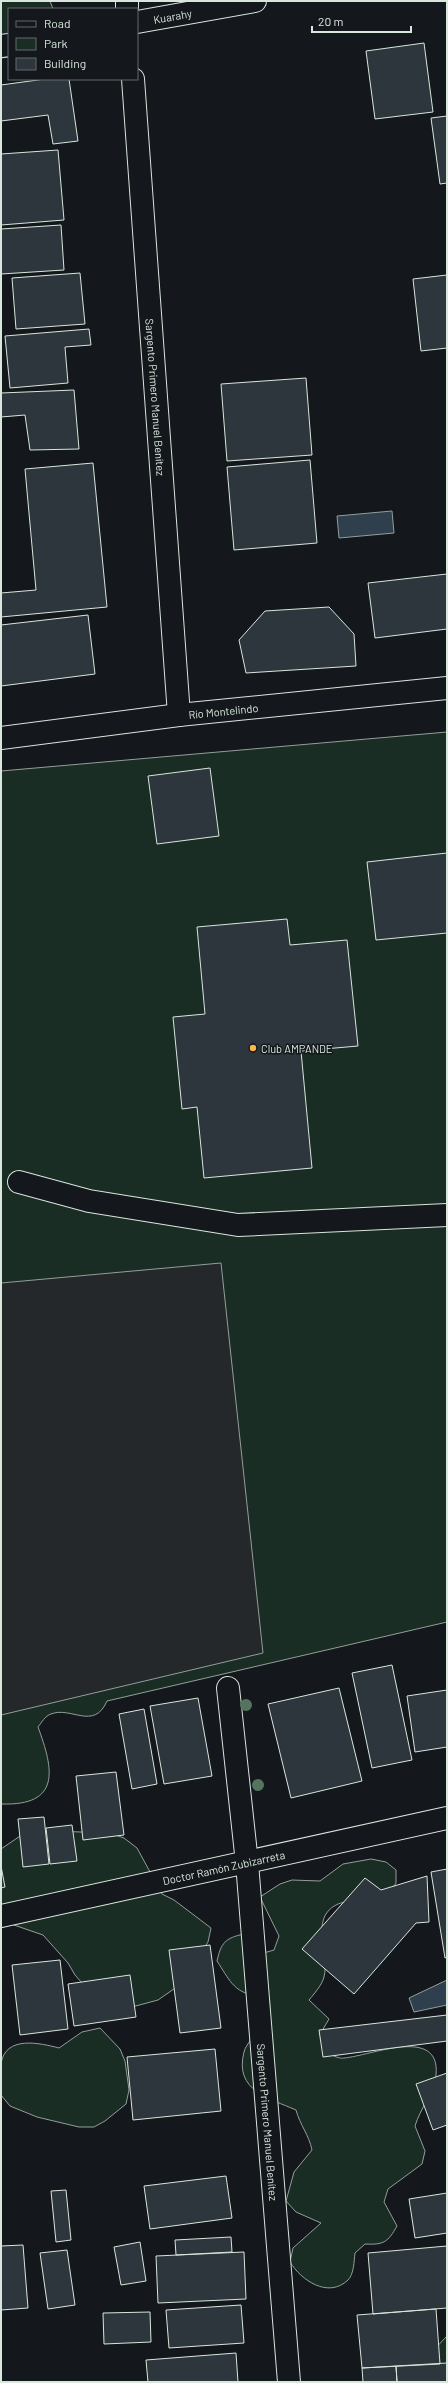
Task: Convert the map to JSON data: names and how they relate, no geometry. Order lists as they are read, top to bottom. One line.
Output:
{"streets":{"street":["Kuarahy","Sargento Primero Manuel Benítez","Río Montelindo","Doctor Ramón Zubizarreta"]},"crossings":[["Sargento Primero Manuel Benítez","Río Montelindo"],["Sargento Primero Manuel Benítez","Doctor Ramón Zubizarreta"]],"places":["Club AMPANDE"],"legend":["Road","Park","Building"],"scale_bar":"20 m"}
